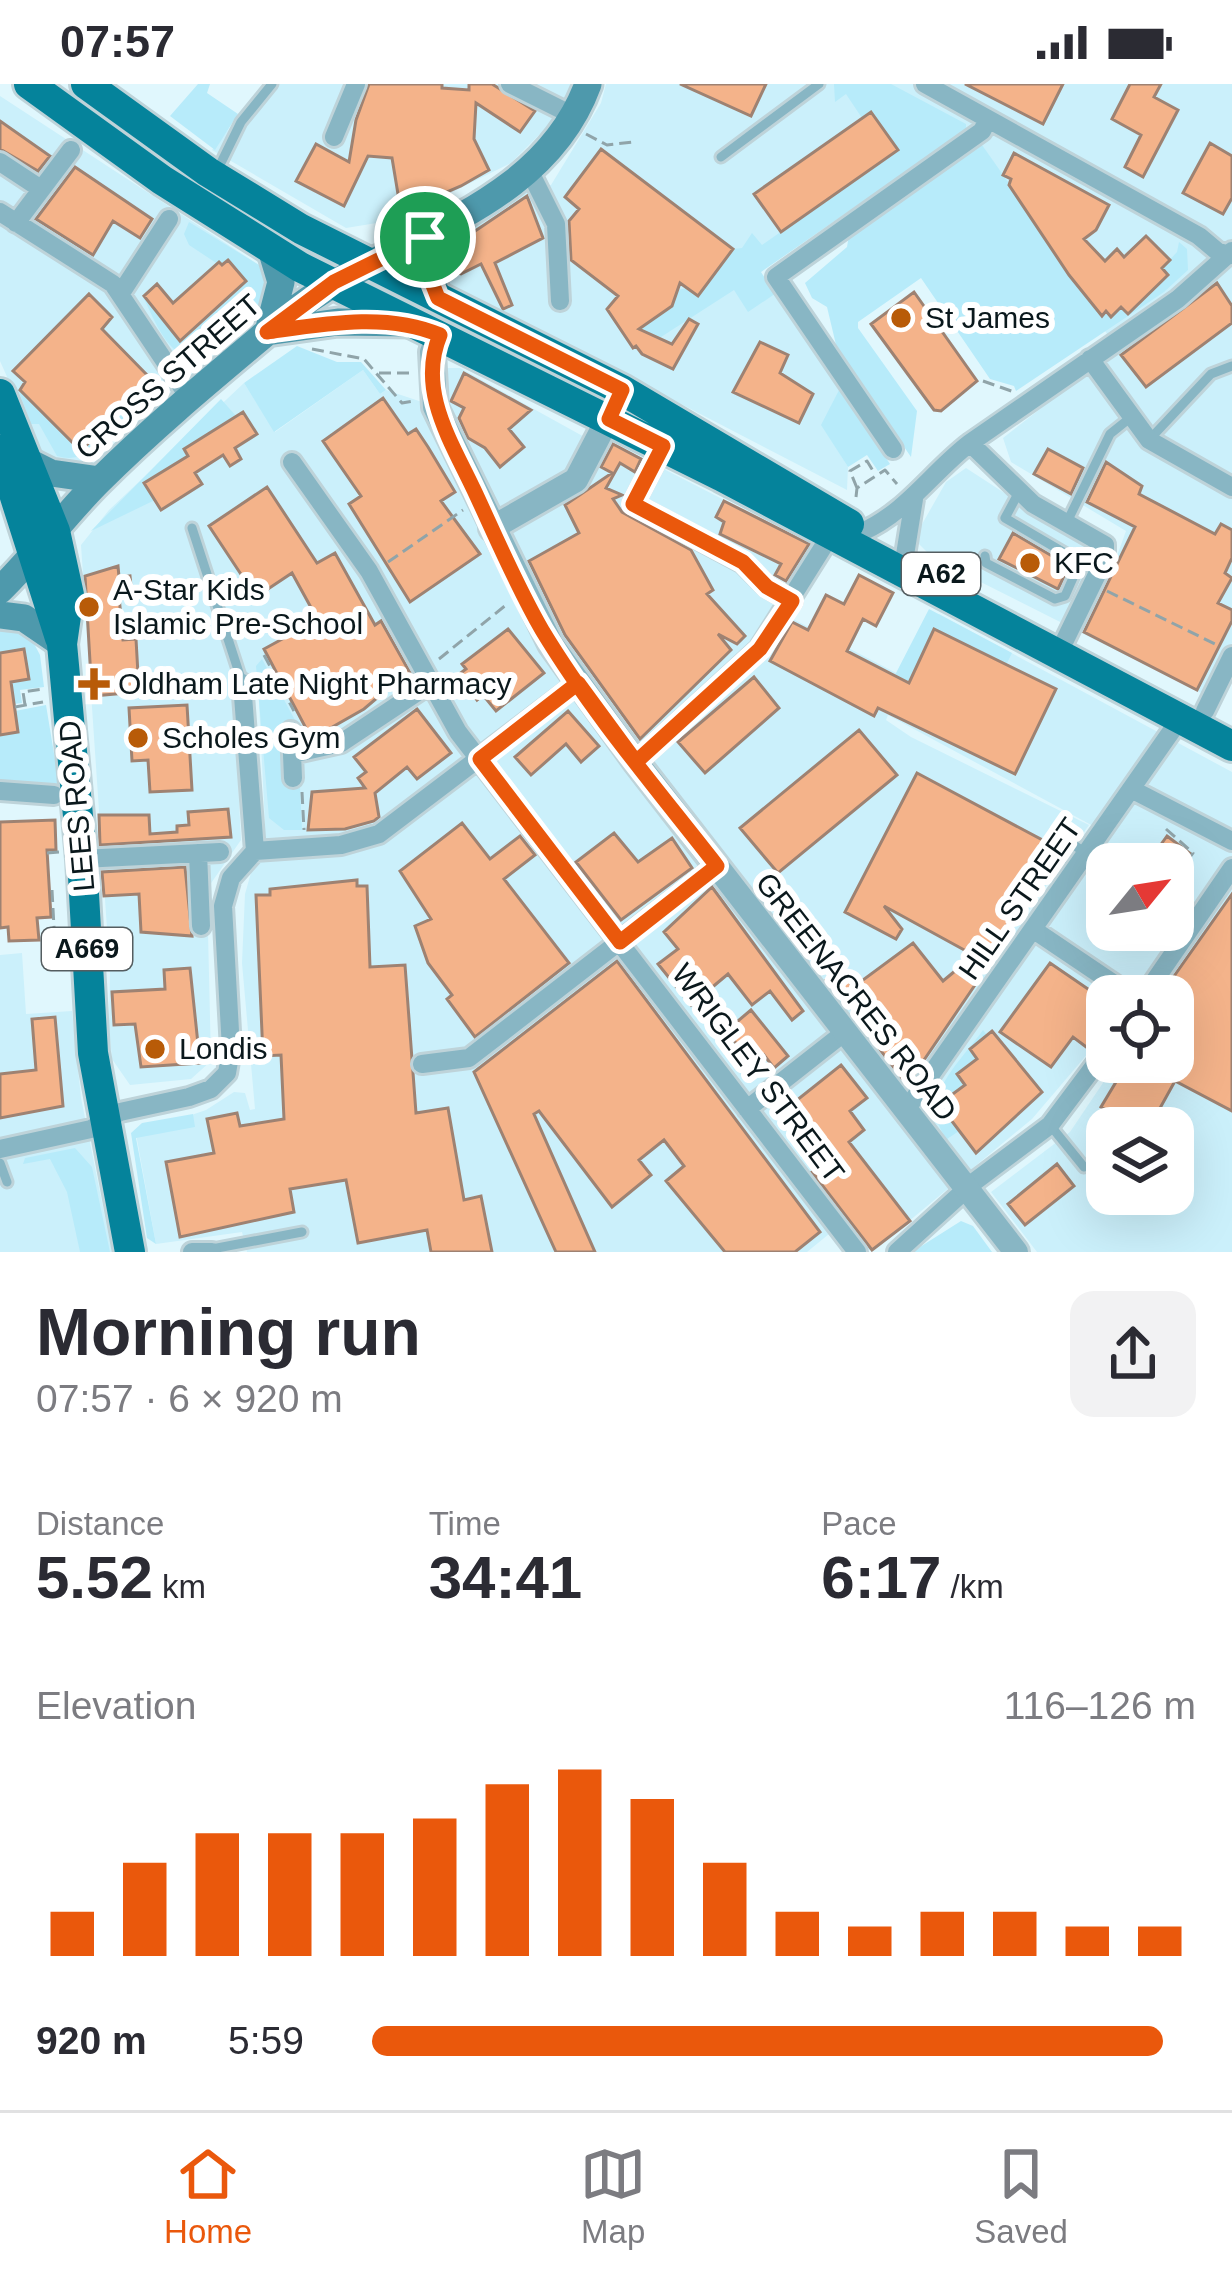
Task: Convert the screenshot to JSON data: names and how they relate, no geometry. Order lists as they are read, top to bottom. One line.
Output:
{"streets":{"main road":["CROSS STREET","A62","LEES ROAD","A669"],"street":["HILL STREET","GREENACRES ROAD","WRIGLEY STREET"]},"crossings":[["CROSS STREET","A62"],["CROSS STREET","LEES ROAD"],["A62","HILL STREET"],["A62","GREENACRES ROAD"],["HILL STREET","GREENACRES ROAD"]],"places":{"other":["St James","KFC","A-Star Kids Islamic Pre-School","Scholes Gym","Londis"],"health":["Oldham Late Night Pharmacy"]},"north":"top right","page":{"status":"07:57","heading":["Morning run","07:57 · 6 × 920 m"],"stats":[["Distance","5.52 km"],["Time","34:41"],["Pace","6:17 /km"]],"chart":["Elevation","116–126 m"],"list":[{"name":"920 m","note":"5:59"}],"tabs":["Home","Map","Saved"]}}
